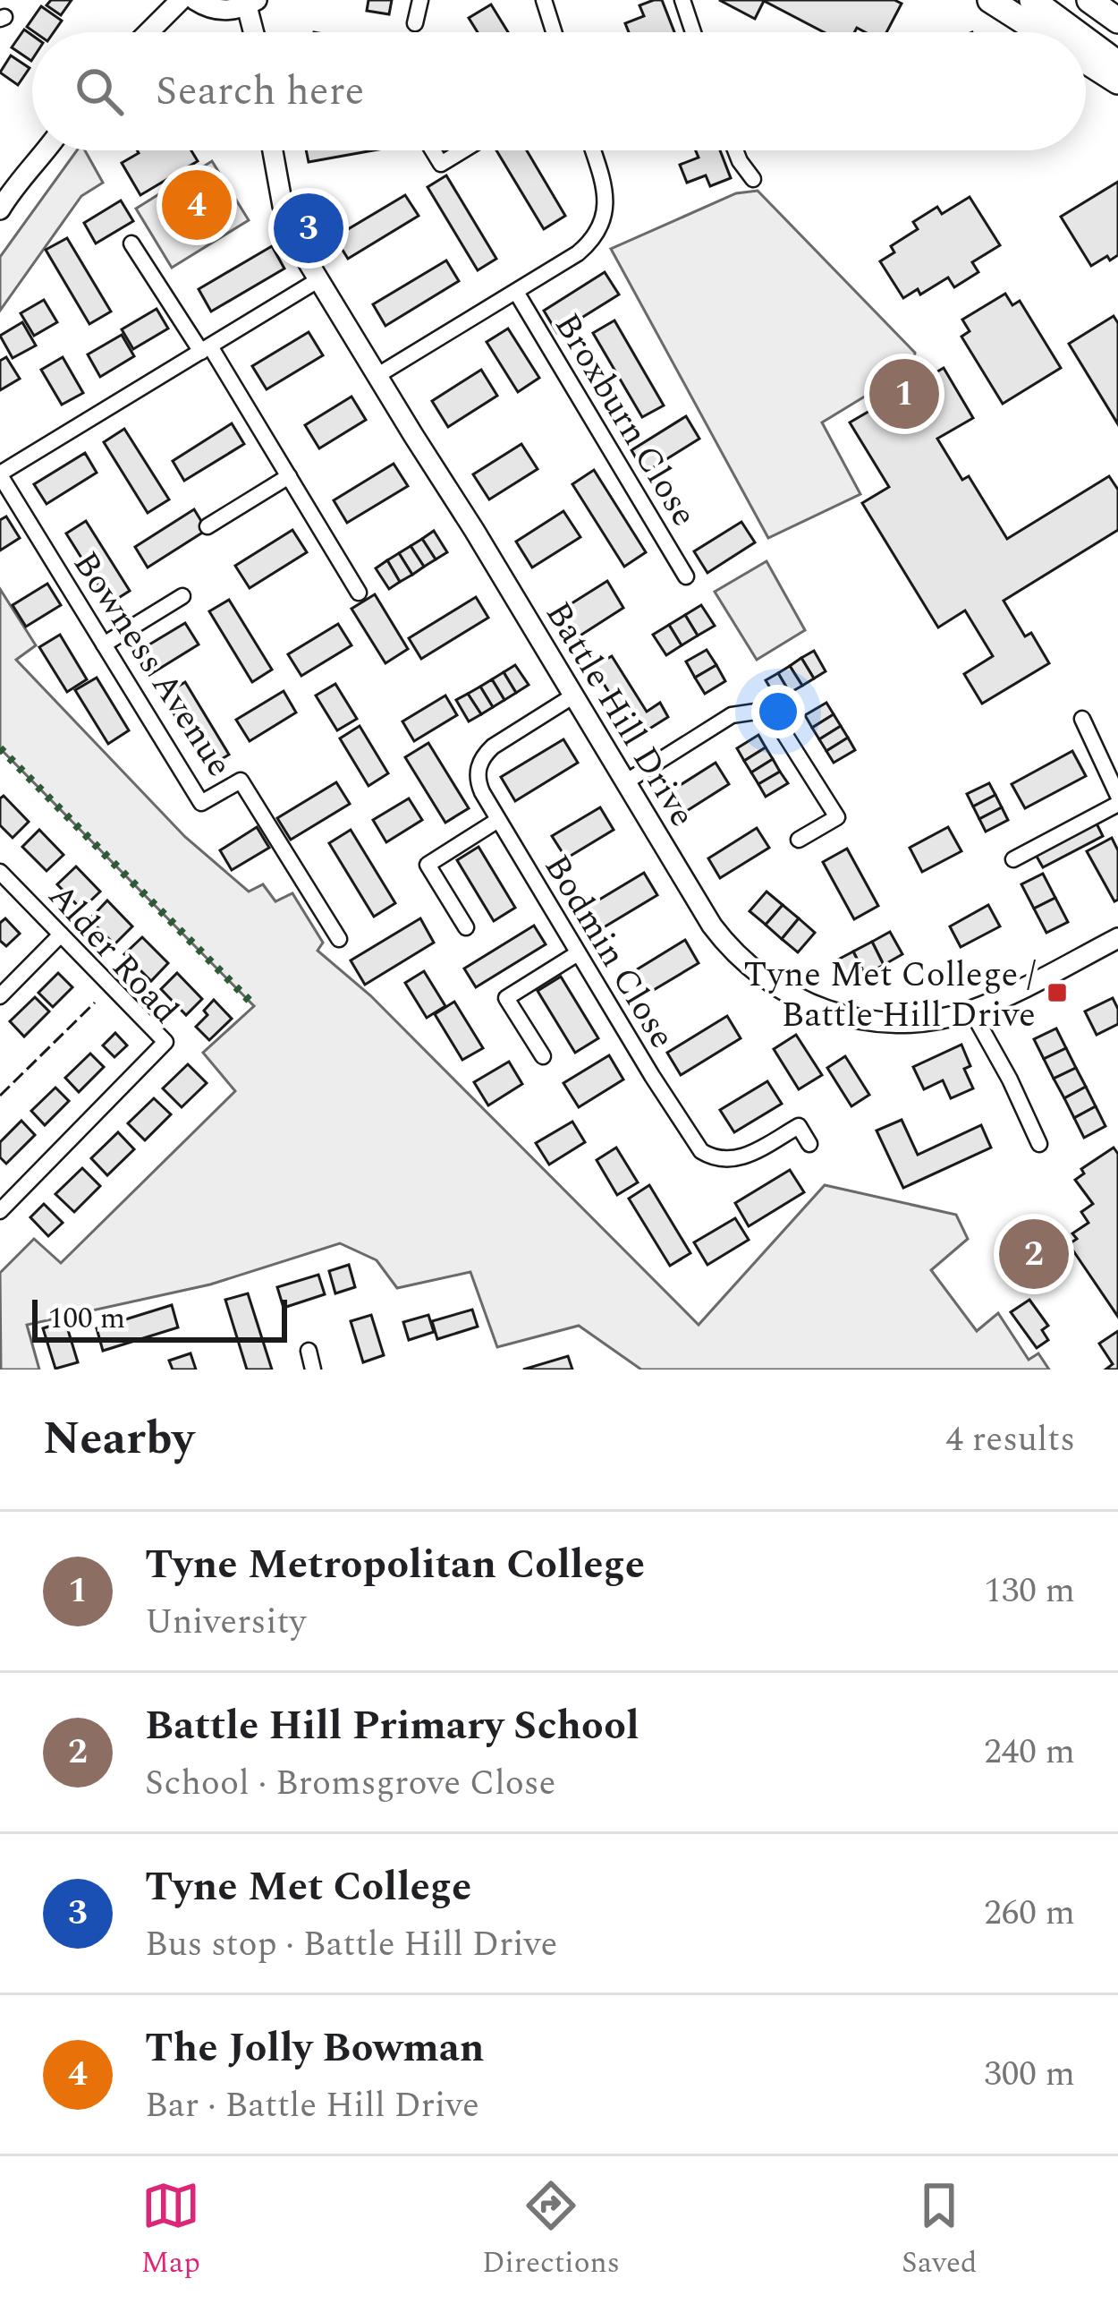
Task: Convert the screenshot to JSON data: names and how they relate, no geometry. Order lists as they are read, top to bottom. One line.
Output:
{"streets":{"street":["Broxburn Close","Bowness Avenue","Battle Hill Drive","Bodmin Close","Alder Road"]},"crossings":[["Bowness Avenue","Battle Hill Drive"],["Battle Hill Drive","Bodmin Close"]],"places":{"transit":["Tyne Met College / Battle Hill Drive"]},"scale_bar":"100 m","page":{"search":"Search here","pins":["4","3","1","2"],"scale":"100 m","heading":["Nearby","4 results"],"list":[{"mark":"1","name":"Tyne Metropolitan College","note":"University","value":"130 m"},{"mark":"2","name":"Battle Hill Primary School","note":"School · Bromsgrove Close","value":"240 m"},{"mark":"3","name":"Tyne Met College","note":"Bus stop · Battle Hill Drive","value":"260 m"},{"mark":"4","name":"The Jolly Bowman","note":"Bar · Battle Hill Drive","value":"300 m"}],"nav":["Map","Directions","Saved"]}}
